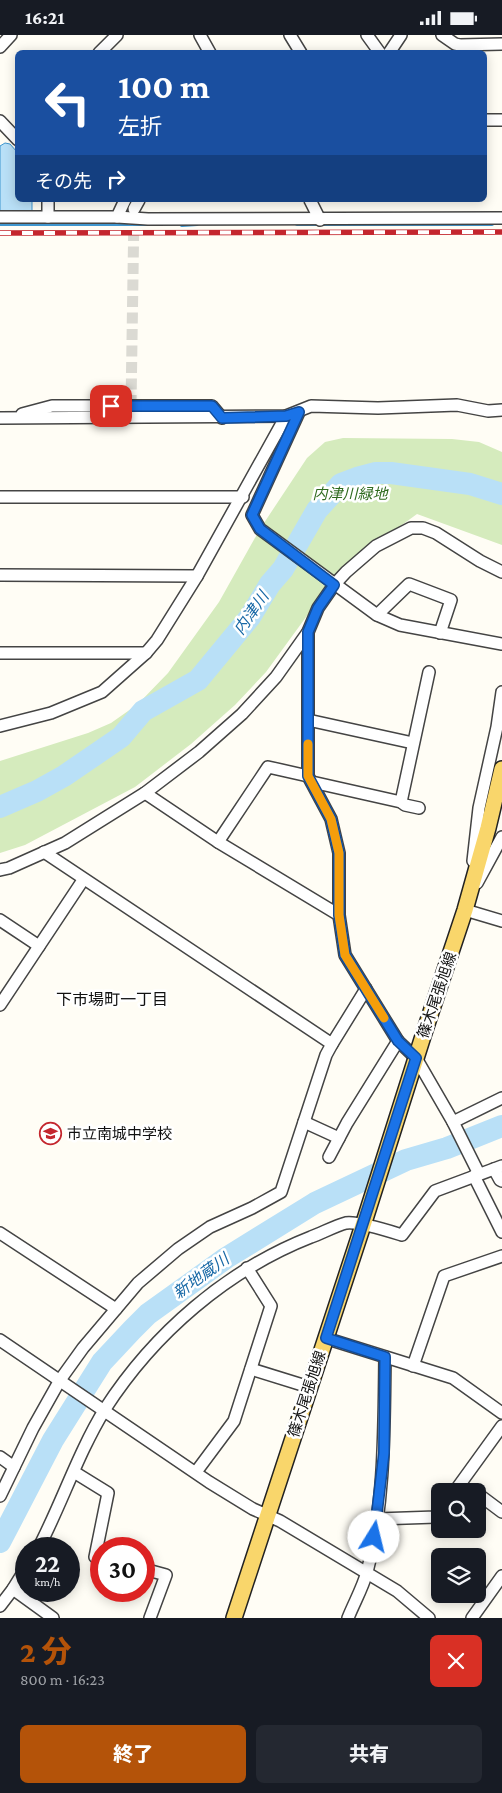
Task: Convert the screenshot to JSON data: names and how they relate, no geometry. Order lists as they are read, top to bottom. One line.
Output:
{"streets":{"main road":["篠木尾張旭線"]},"districts":["下市場町一丁目"],"water":["内津川","新地蔵川"],"parks":["内津川緑地"],"places":{"school or university":["市立南城中学校"]},"page":{"status":"16:21","turn":["100 m","左折"],"then":"その先","speed":"22 km/h","limit":"30","heading":["2 分","800 m · 16:23"],"buttons":["終了","共有"]}}
